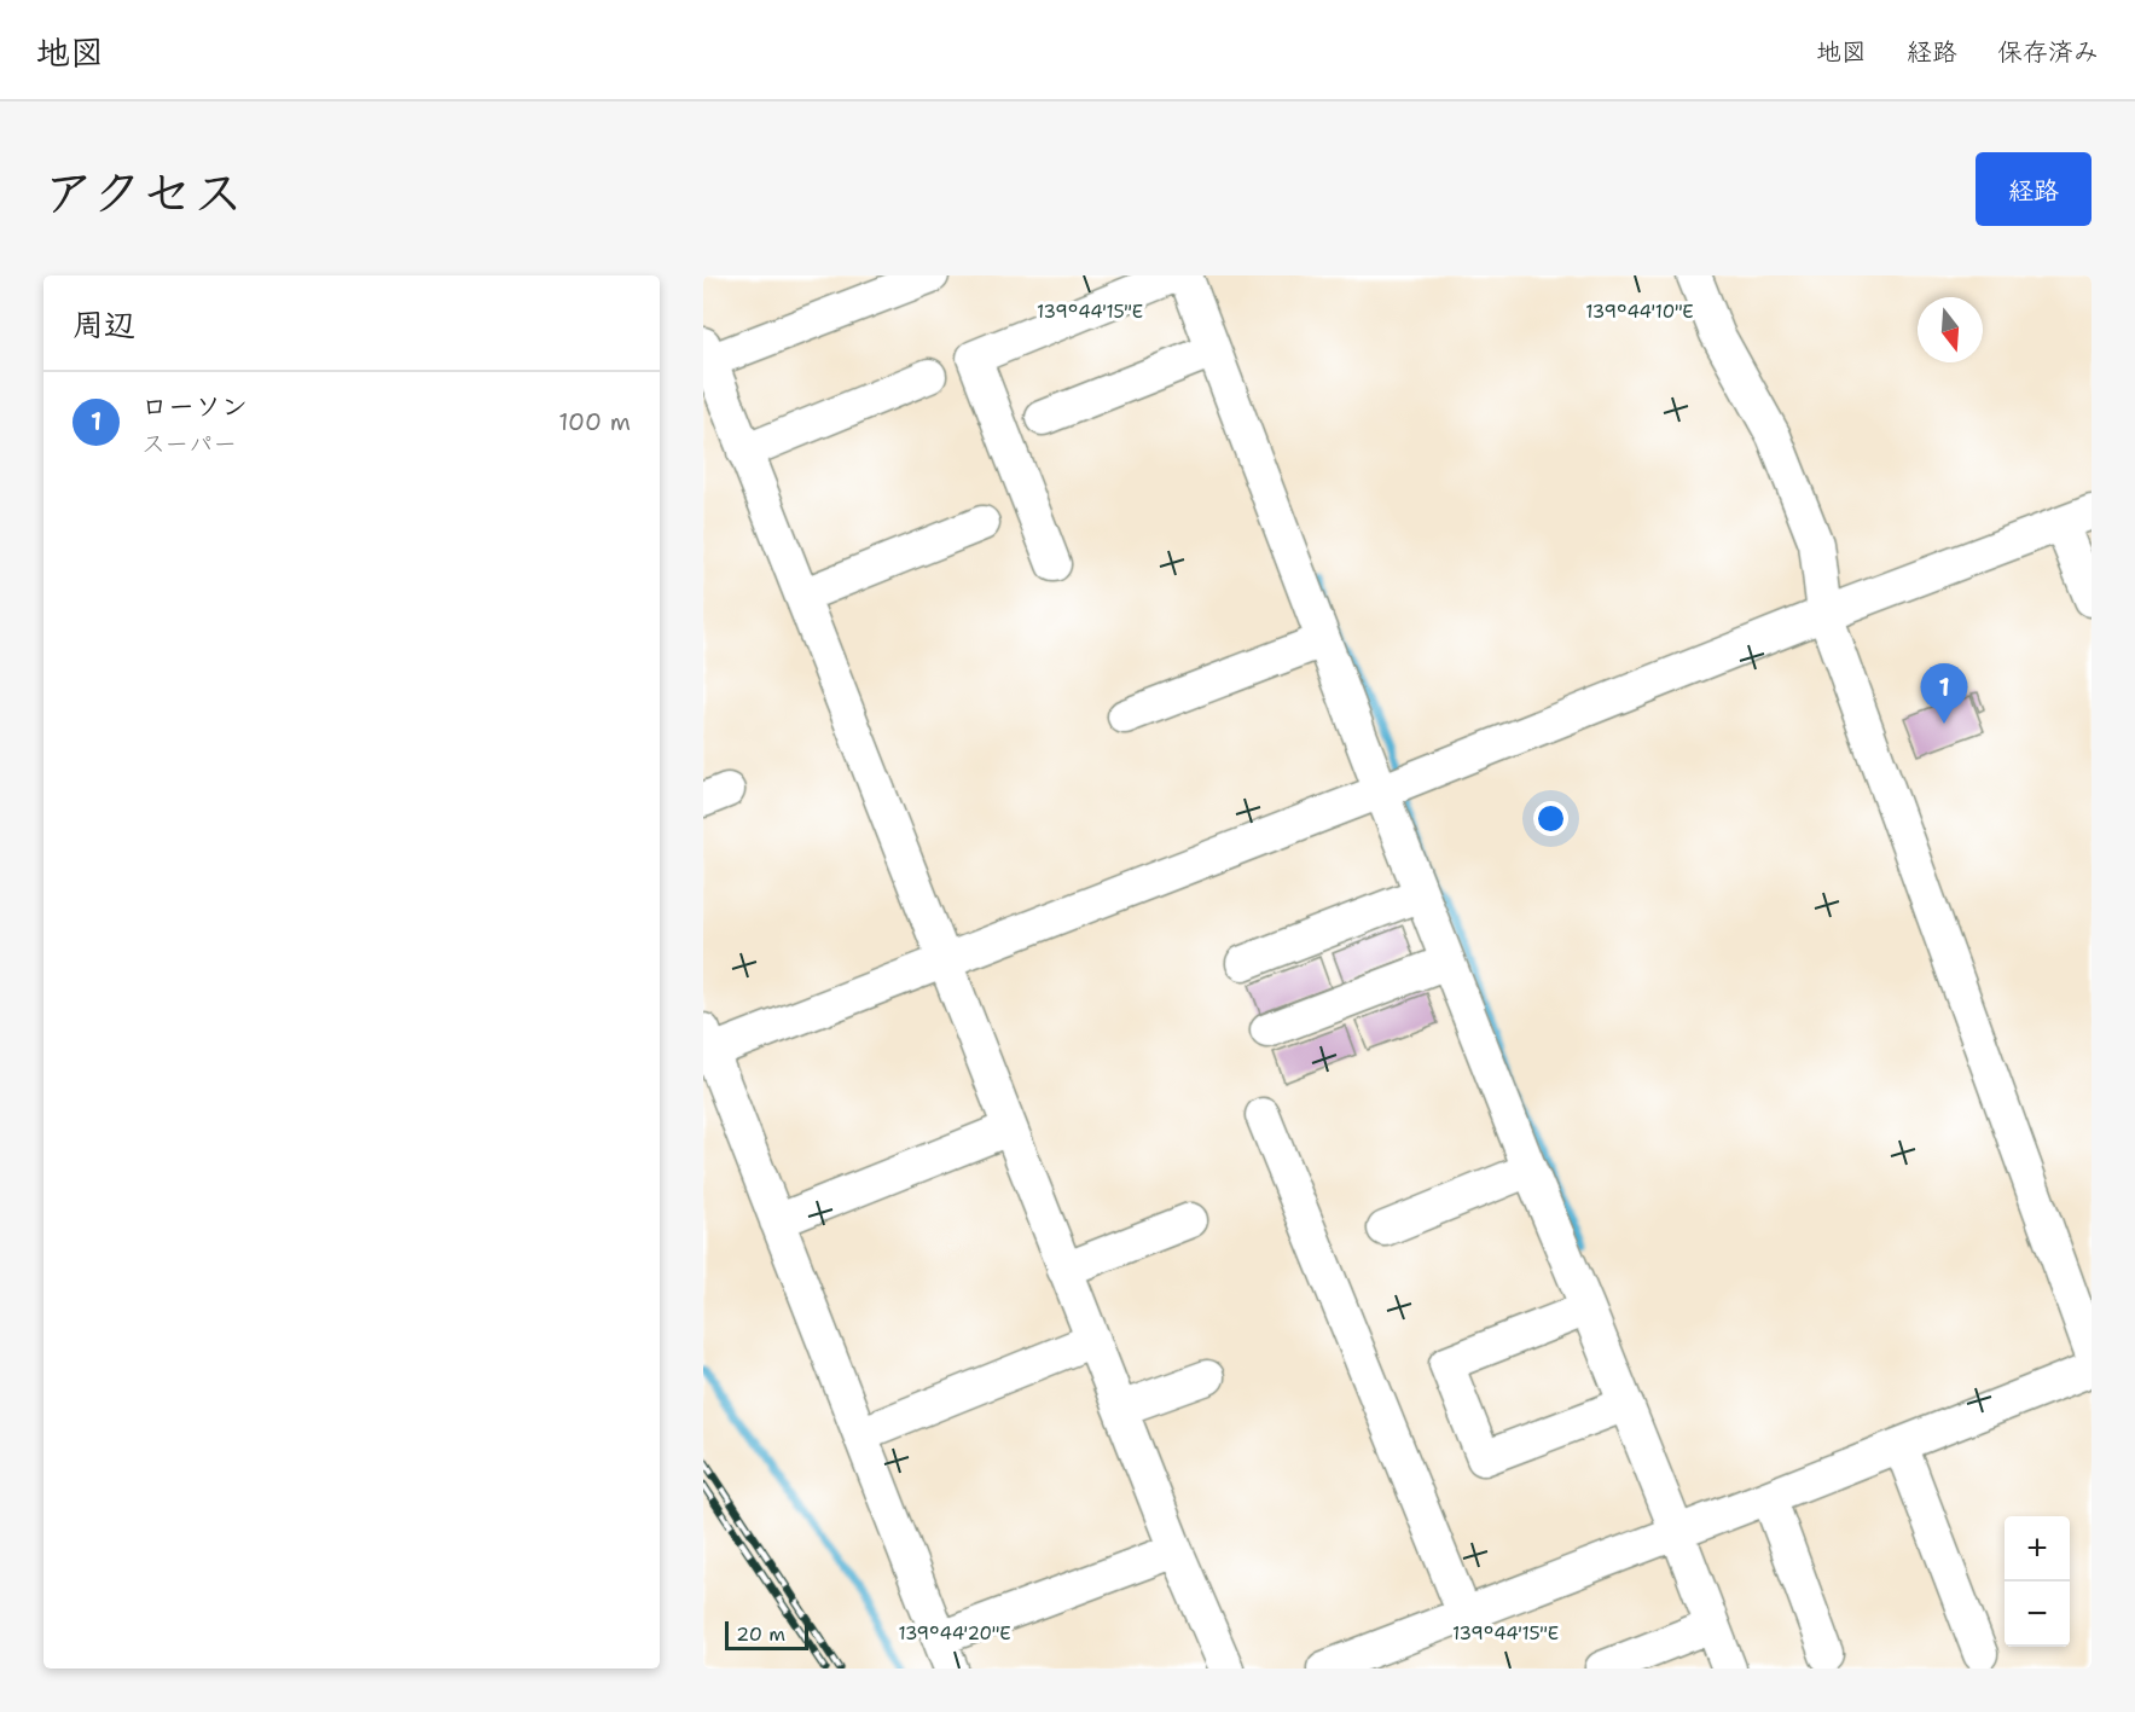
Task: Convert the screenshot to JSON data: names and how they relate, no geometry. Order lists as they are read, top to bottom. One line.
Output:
{"scale_bar":"20 m","north":"bottom","page":{"header":"地図","nav":["地図","経路","保存済み"],"title":"アクセス","buttons":"経路","heading":"周辺","list":[{"mark":"1","name":"ローソン","note":"スーパー","value":"100 m"}],"pins":"1","map_buttons":["+","−"],"scale":"20 m"},"coordinates":["139°44'15\"E","139°44'10\"E","139°44'20\"E"]}
